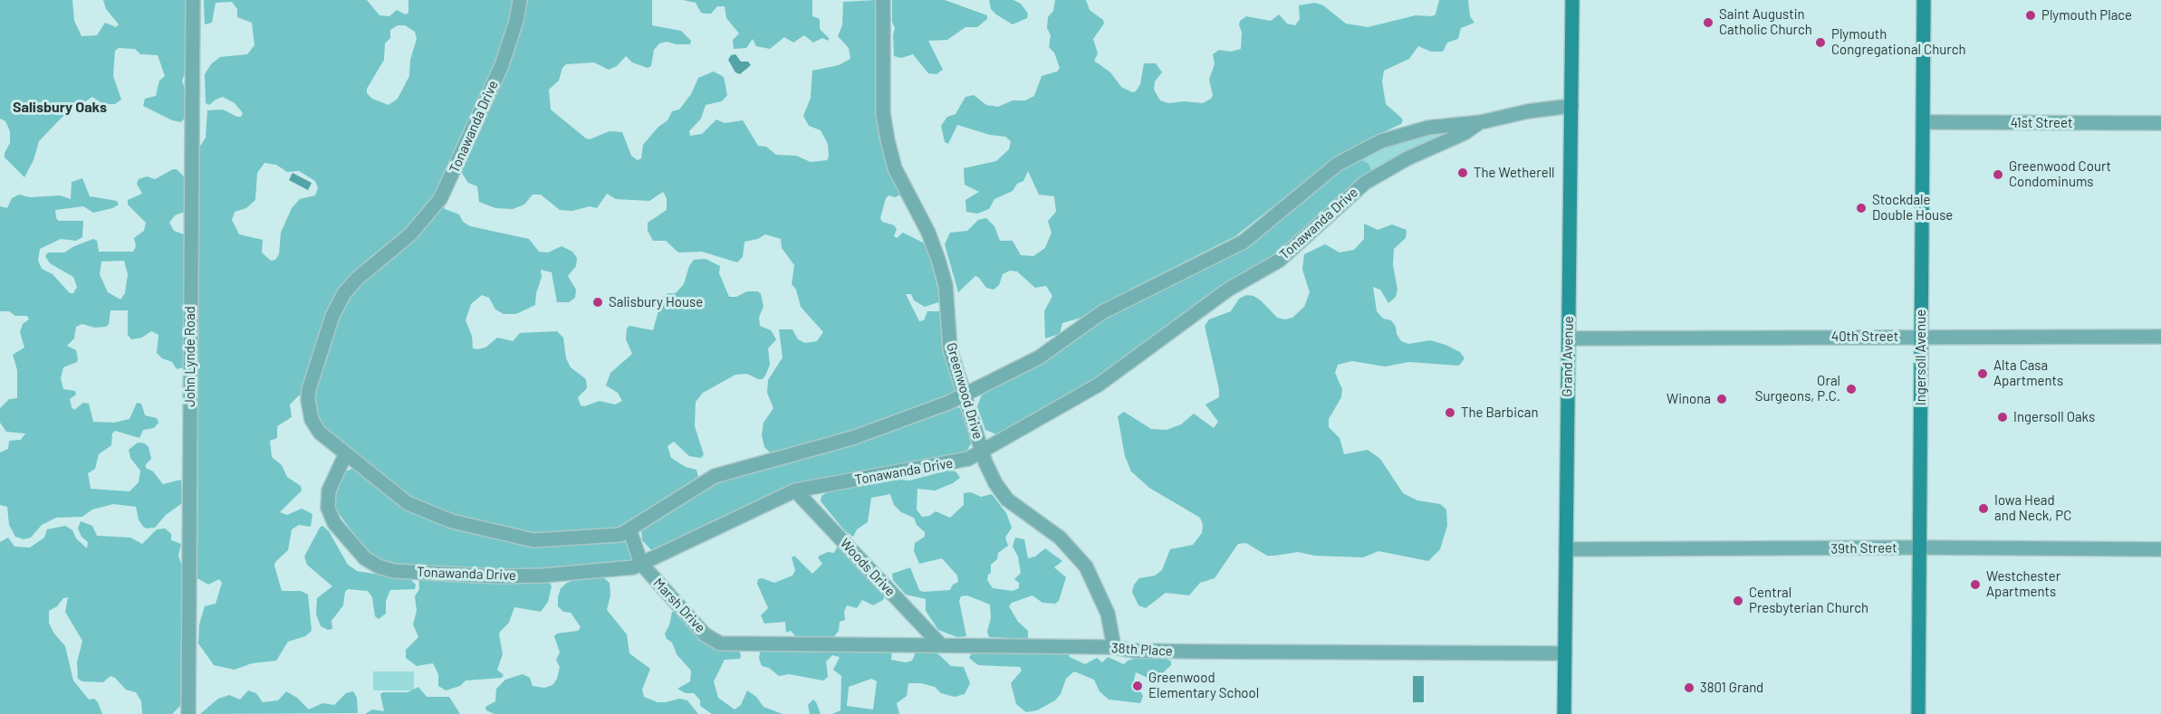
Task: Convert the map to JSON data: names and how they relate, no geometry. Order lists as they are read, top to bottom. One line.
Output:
{"streets":{"main road":["Grand Avenue","Ingersoll Avenue"],"street":["41st Street","Tonawanda Drive","40th Street","John Lynde Road","Greenwood Drive","39th Street","Woods Drive","Marsh Drive","38th Place"]},"crossings":[["41st Street","Ingersoll Avenue"],["Tonawanda Drive","Grand Avenue"],["Tonawanda Drive","Greenwood Drive"],["Tonawanda Drive","Woods Drive"],["Tonawanda Drive","Marsh Drive"],["40th Street","Grand Avenue"],["40th Street","Ingersoll Avenue"],["Grand Avenue","39th Street"],["Grand Avenue","38th Place"],["Ingersoll Avenue","39th Street"],["Greenwood Drive","38th Place"],["Woods Drive","38th Place"],["Marsh Drive","38th Place"]],"districts":["Salisbury Oaks"],"places":["Plymouth Place","Saint Augustin Catholic Church","Plymouth Congregational Church","The Wetherell","Greenwood Court Condominums","Stockdale Double House","Salisbury House","Alta Casa Apartments","Oral Surgeons, P.C.","Winona","The Barbican","Ingersoll Oaks","Iowa Head and Neck, PC","Westchester Apartments","Central Presbyterian Church","Greenwood Elementary School","3801 Grand"]}
